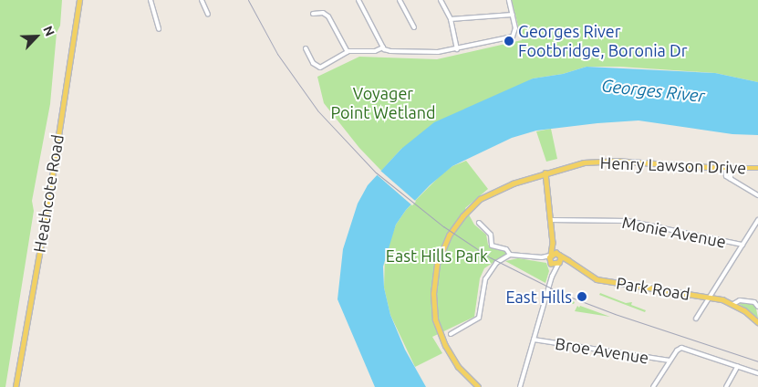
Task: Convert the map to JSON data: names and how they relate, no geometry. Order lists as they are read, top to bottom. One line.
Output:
{"streets":{"main road":["Henry Lawson Drive","Heathcote Road","Park Road"],"street":["Monie Avenue","Broe Avenue"]},"water":["Georges River"],"parks":["Voyager Point Wetland","East Hills Park"],"places":["Georges River Footbridge, Boronia Dr","East Hills"],"north":"top right"}
